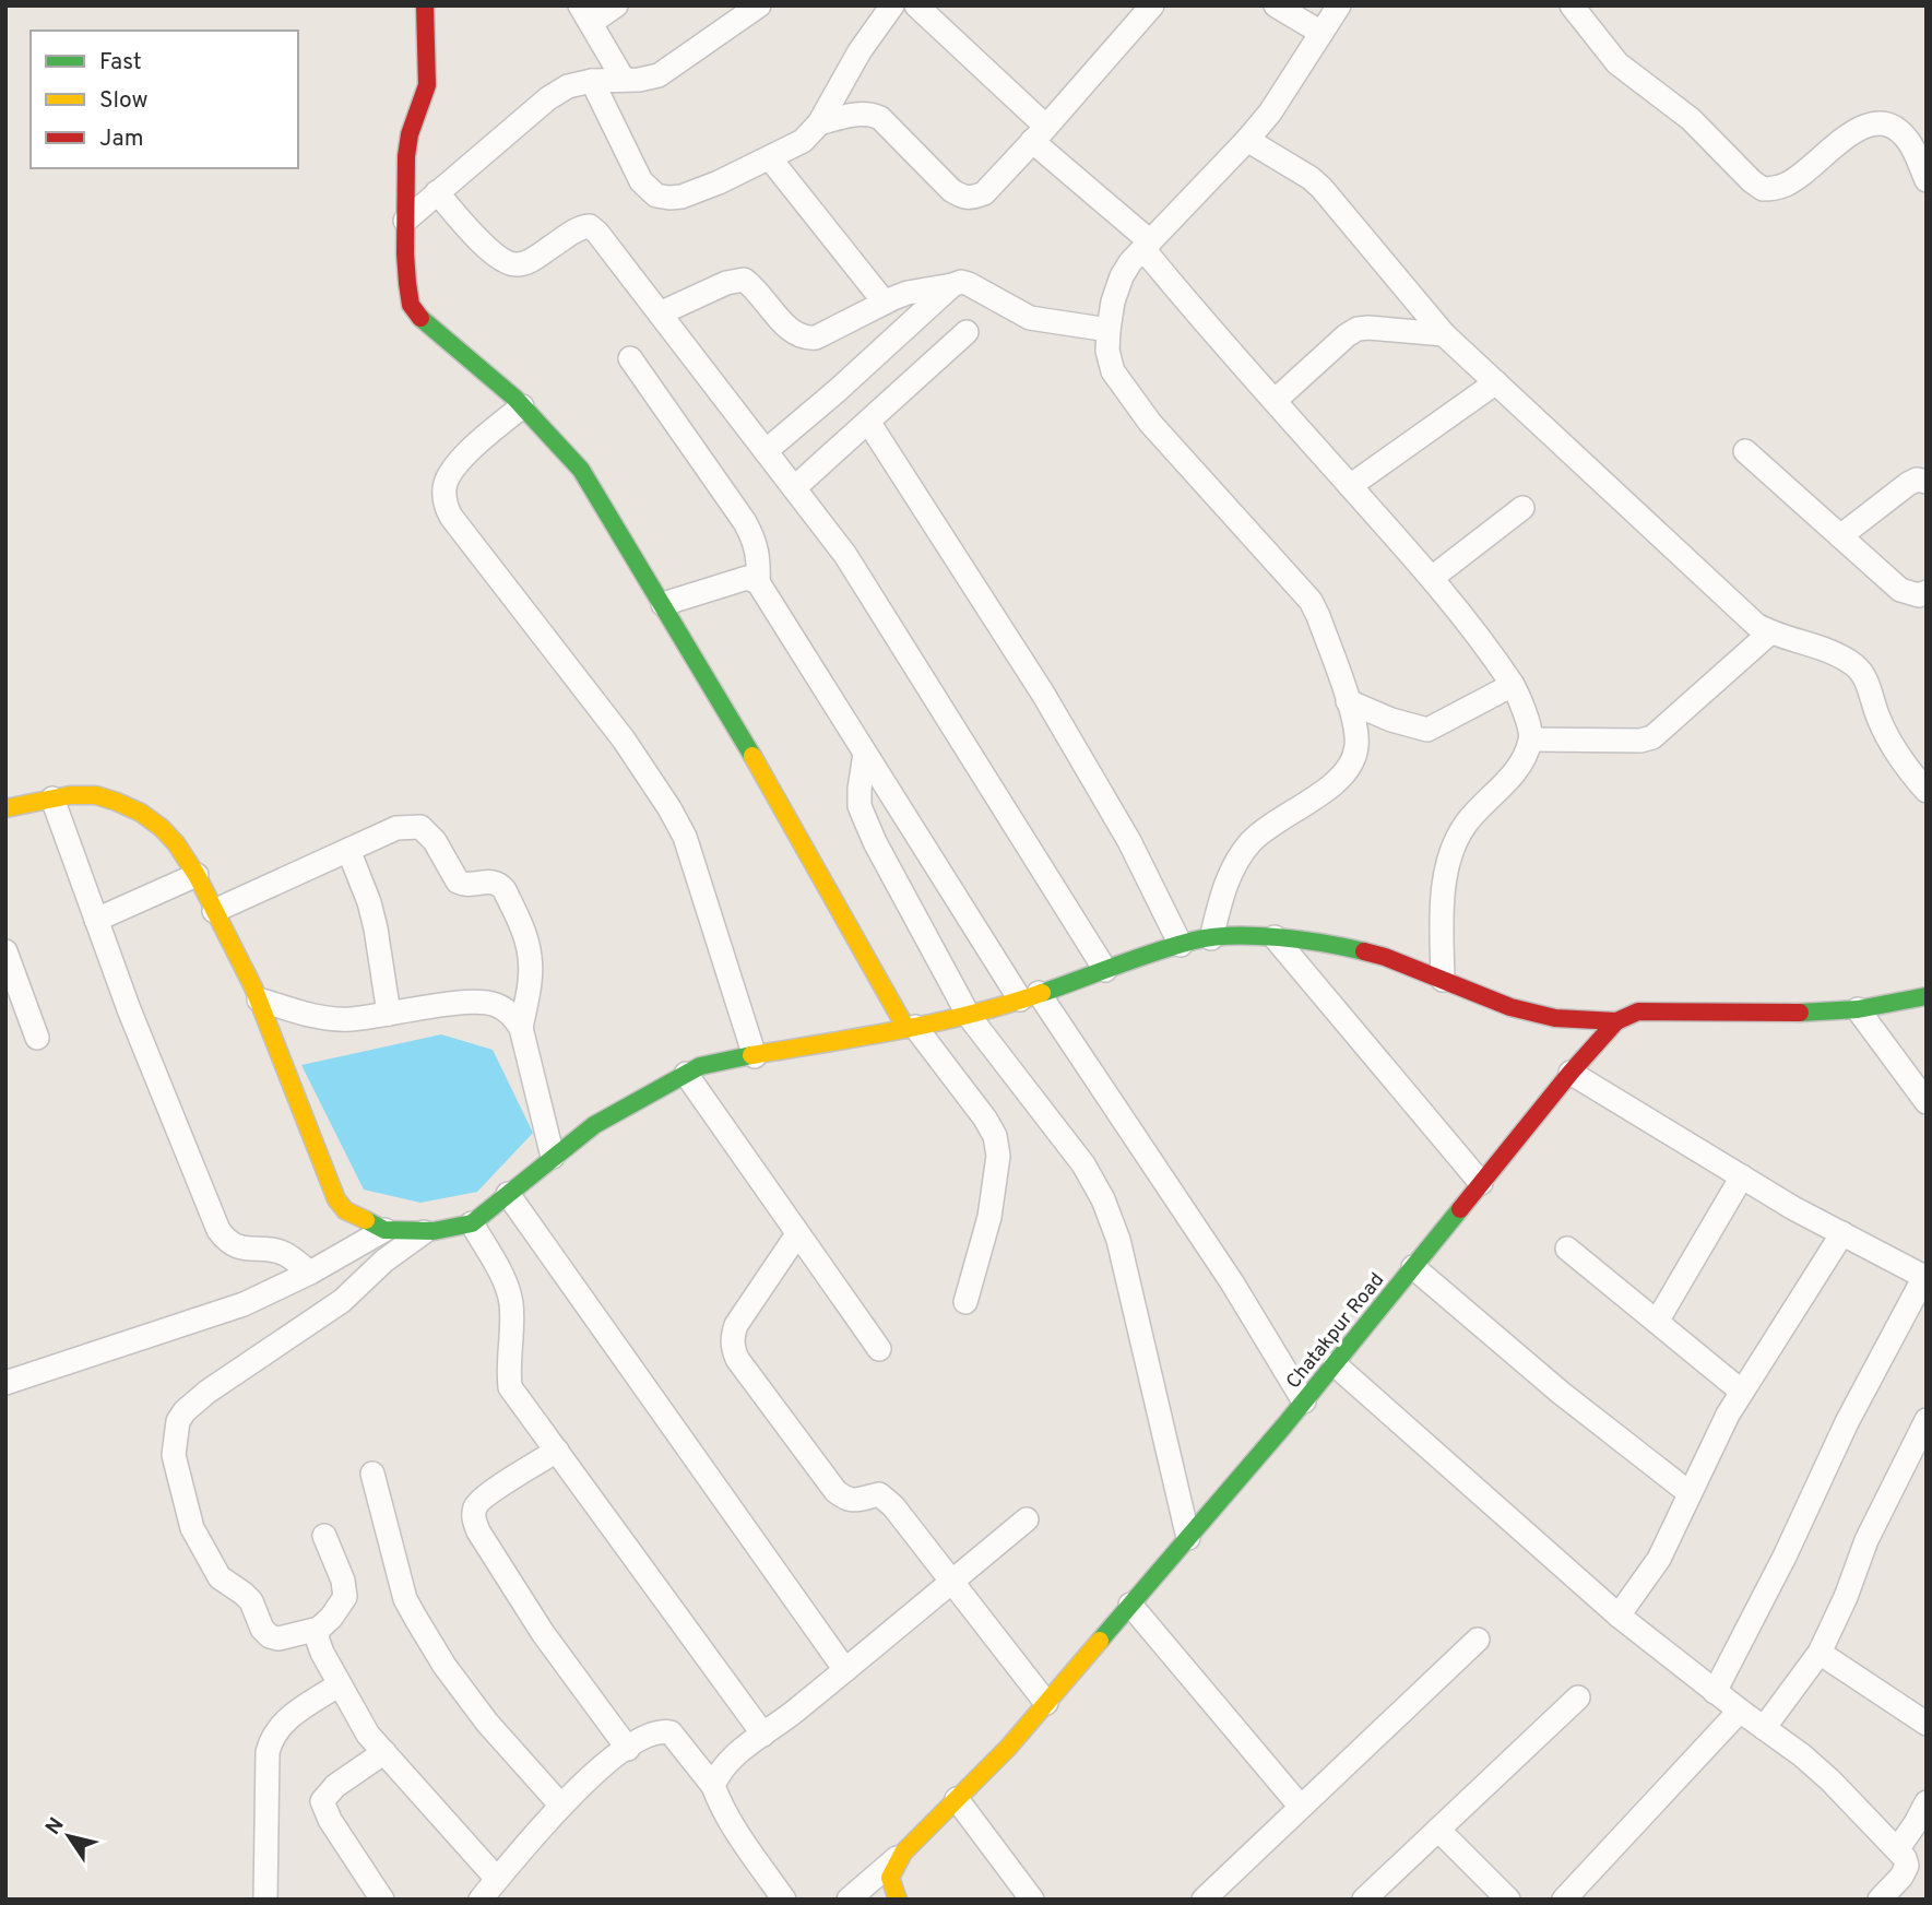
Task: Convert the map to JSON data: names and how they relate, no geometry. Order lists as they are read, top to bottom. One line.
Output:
{"streets":{"street":["Chatakpur Road"]},"legend":["Fast","Slow","Jam"],"north":"top left"}
